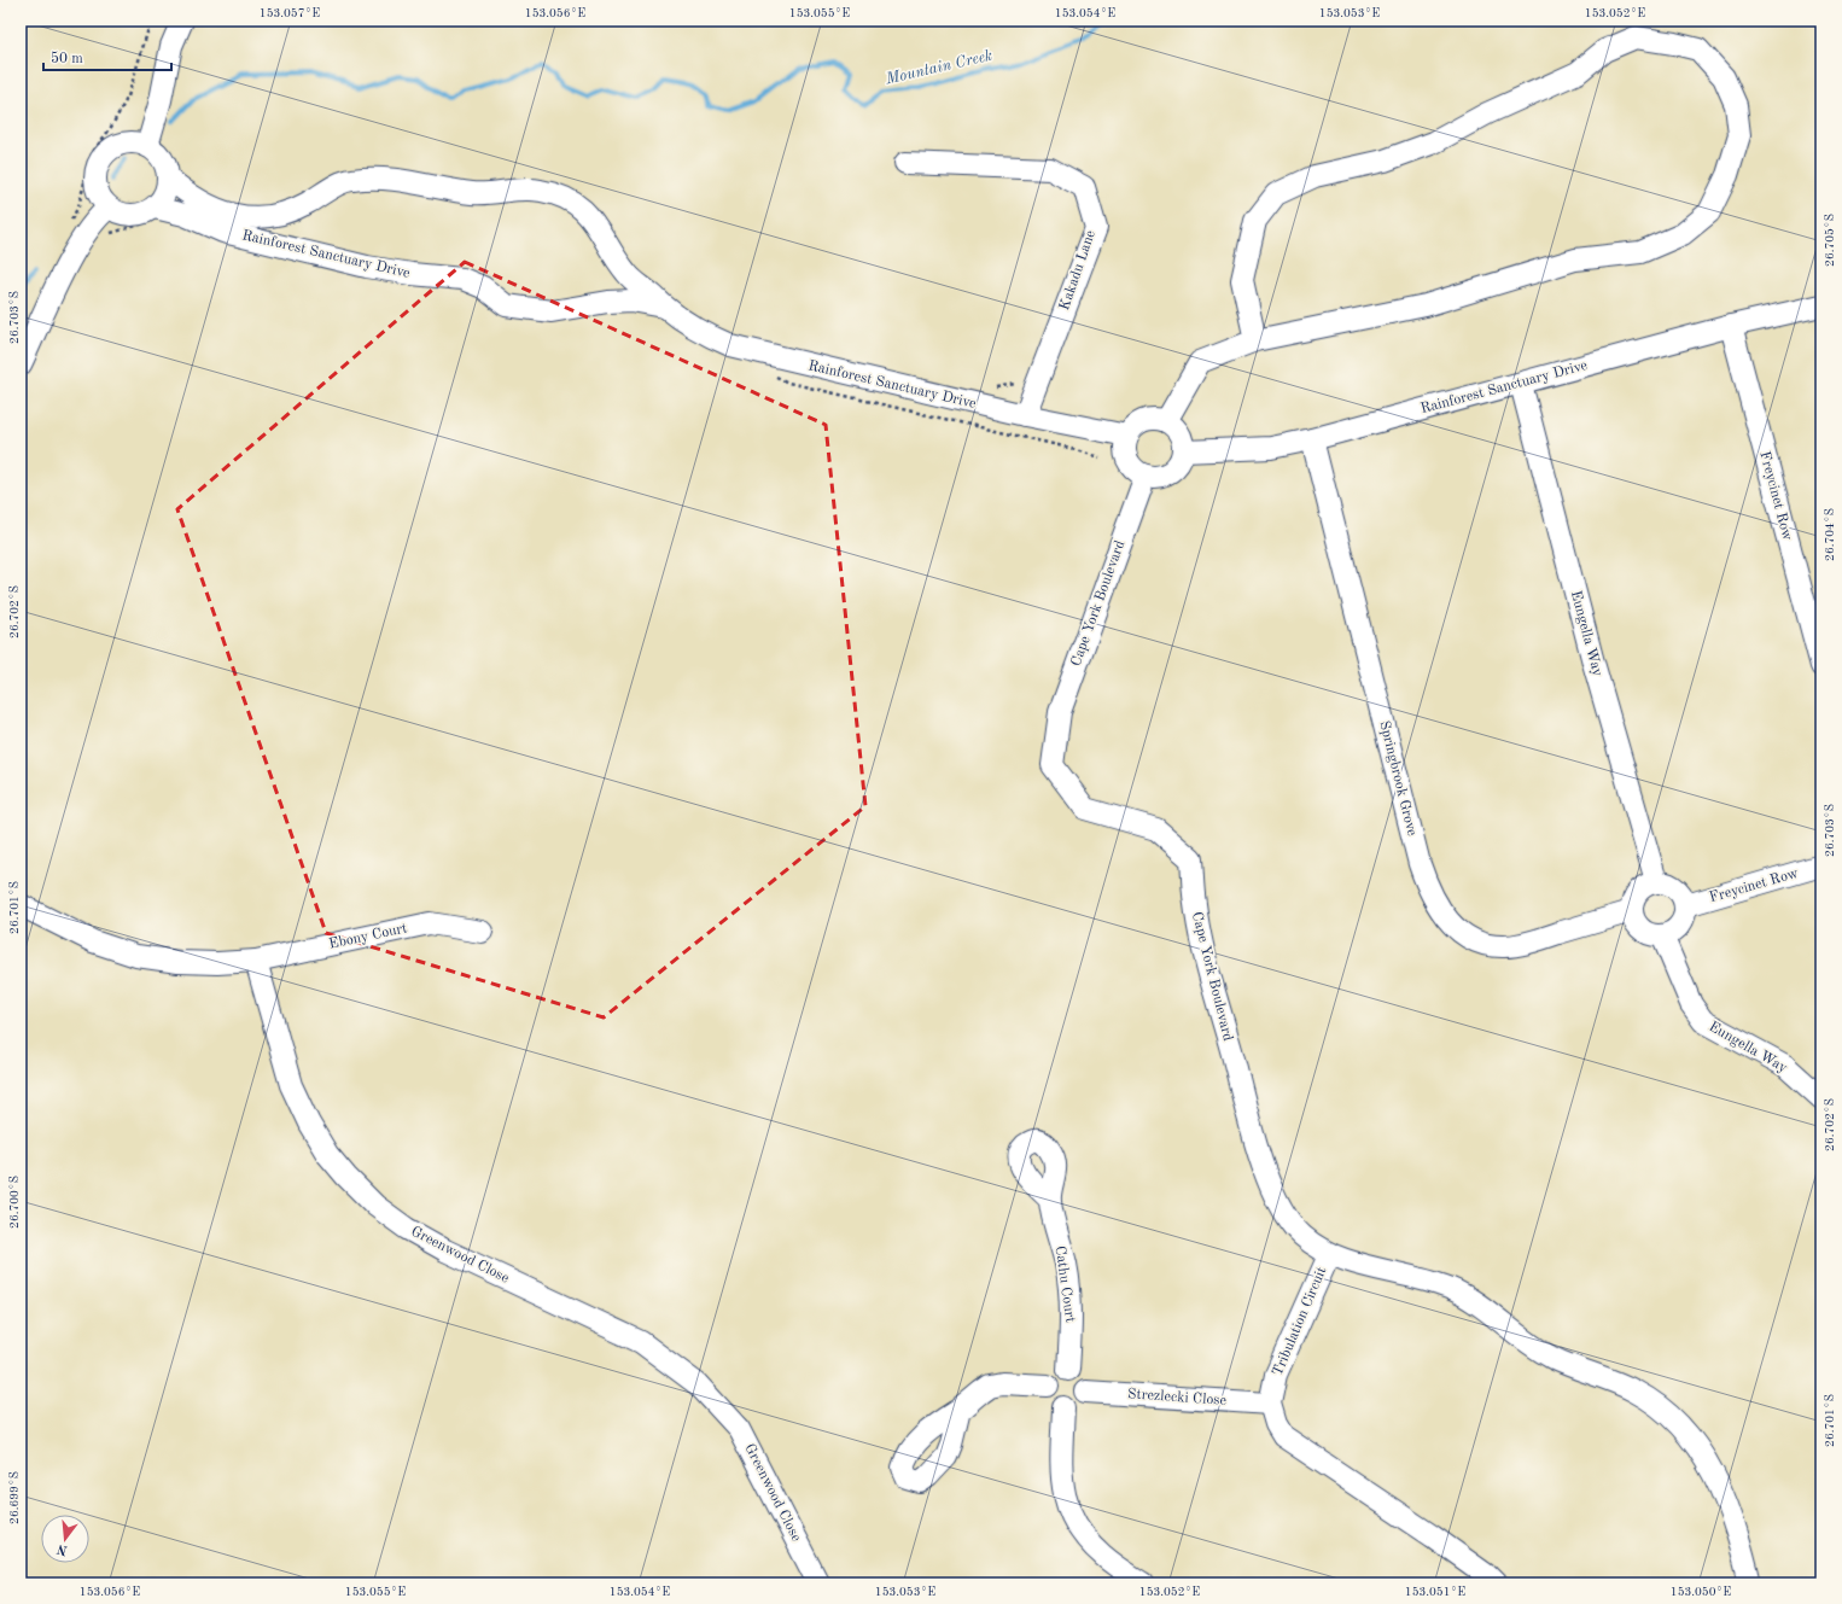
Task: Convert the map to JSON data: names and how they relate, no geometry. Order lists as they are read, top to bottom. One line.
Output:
{"streets":{"street":["Rainforest Sanctuary Drive","Kakadu Lane","Freycinet Row","Cape York Boulevard","Eungella Way","Springbrook Grove","Ebony Court","Greenwood Close","Cathu Court","Tribulation Circuit","Strezlecki Close"]},"crossings":[["Rainforest Sanctuary Drive","Kakadu Lane"],["Rainforest Sanctuary Drive","Freycinet Row"],["Rainforest Sanctuary Drive","Cape York Boulevard"],["Rainforest Sanctuary Drive","Eungella Way"],["Rainforest Sanctuary Drive","Springbrook Grove"],["Freycinet Row","Eungella Way"],["Freycinet Row","Springbrook Grove"],["Cape York Boulevard","Tribulation Circuit"],["Eungella Way","Springbrook Grove"],["Ebony Court","Greenwood Close"],["Cathu Court","Strezlecki Close"],["Tribulation Circuit","Strezlecki Close"]],"water":["Mountain Creek"],"scale_bar":"50 m","north":"bottom","coordinates":["153.057°E","153.056°E","153.055°E","153.054°E","153.053°E","153.052°E","26.705°S","26.703°S","26.704°S","26.702°S","26.701°S","26.700°S","26.699°S","153.051°E","153.050°E"]}
